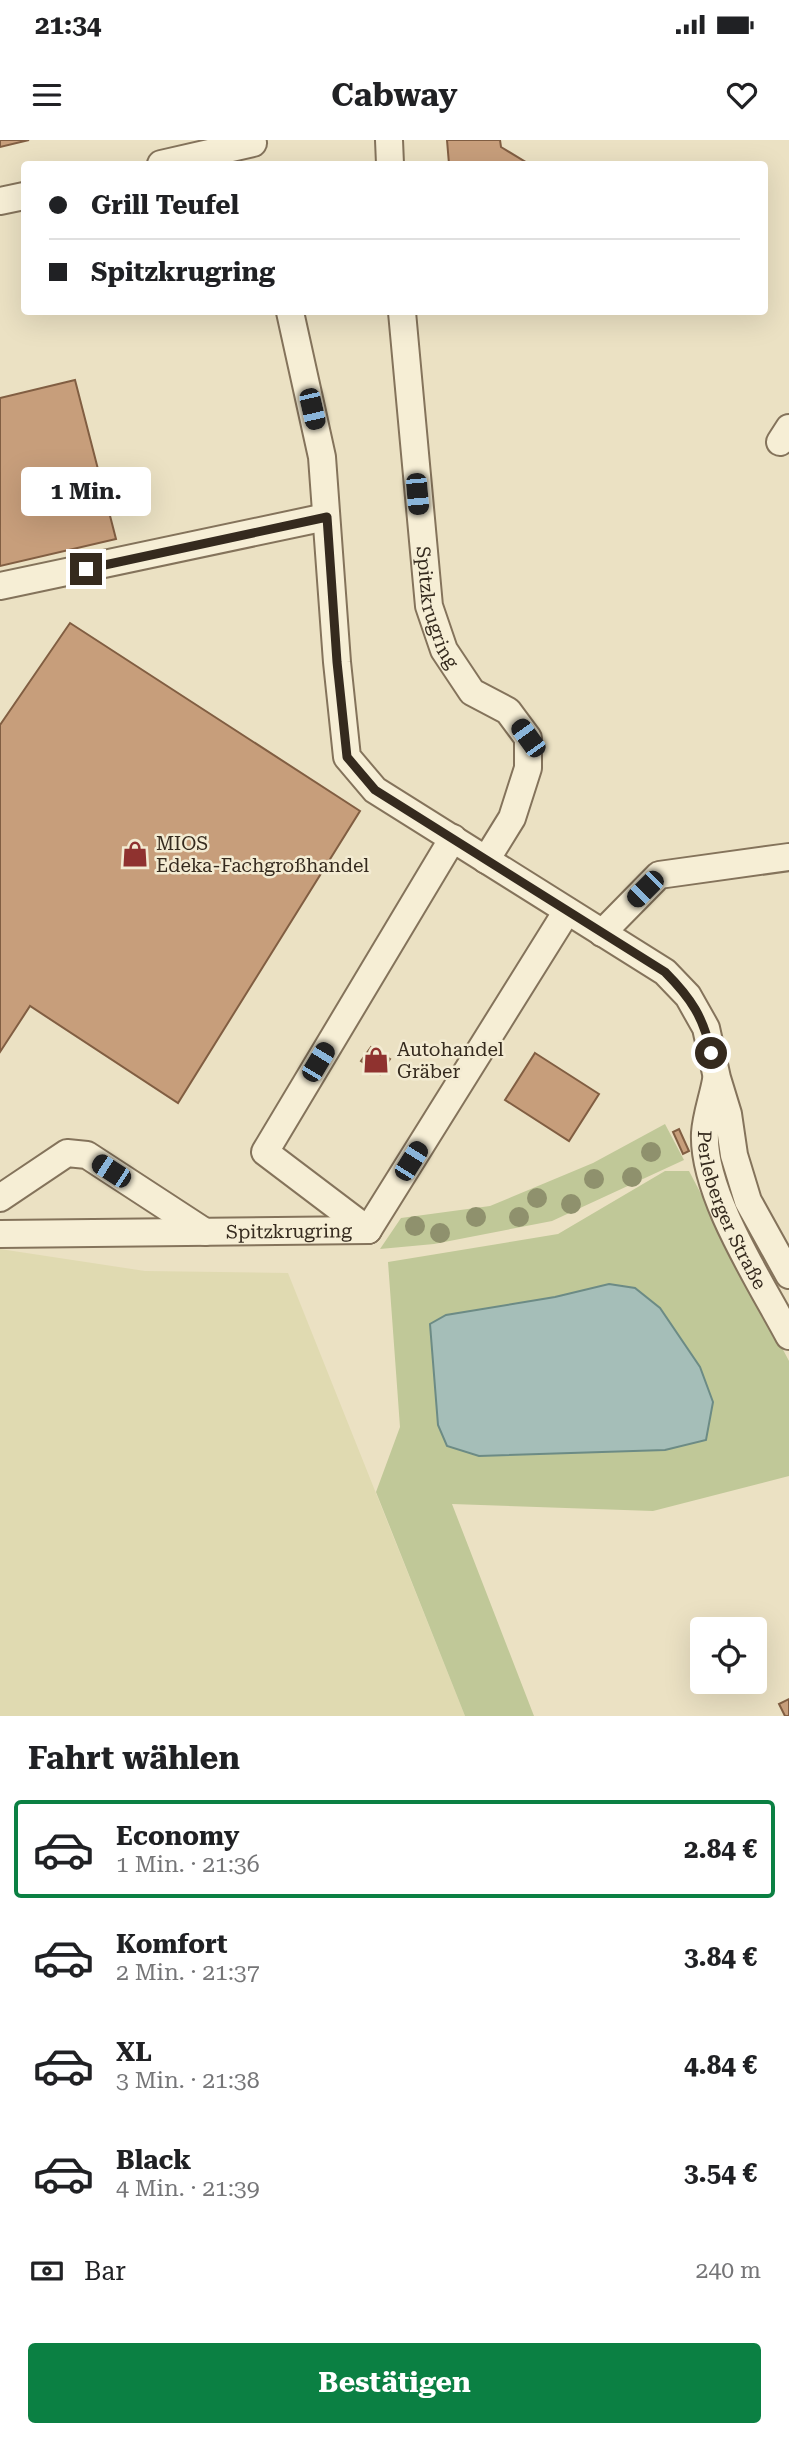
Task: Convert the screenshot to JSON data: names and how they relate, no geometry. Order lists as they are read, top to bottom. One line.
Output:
{"streets":{"street":["Spitzkrugring","Perleberger Straße"]},"places":{"shop":["MIOS Edeka-Fachgroßhandel","Autohandel Gräber"]},"page":{"status":"21:34","header":"Cabway","banner":["Grill Teufel","Spitzkrugring"],"bubble":"1 Min.","heading":"Fahrt wählen","list":[{"name":"Economy","note":"1 Min. · 21:36","value":"2.84 €"},{"name":"Komfort","note":"2 Min. · 21:37","value":"3.84 €"},{"name":"XL","note":"3 Min. · 21:38","value":"4.84 €"},{"name":"Black","note":"4 Min. · 21:39","value":"3.54 €"}],"pay":["Bar","240 m"],"buttons":"Bestätigen"}}
